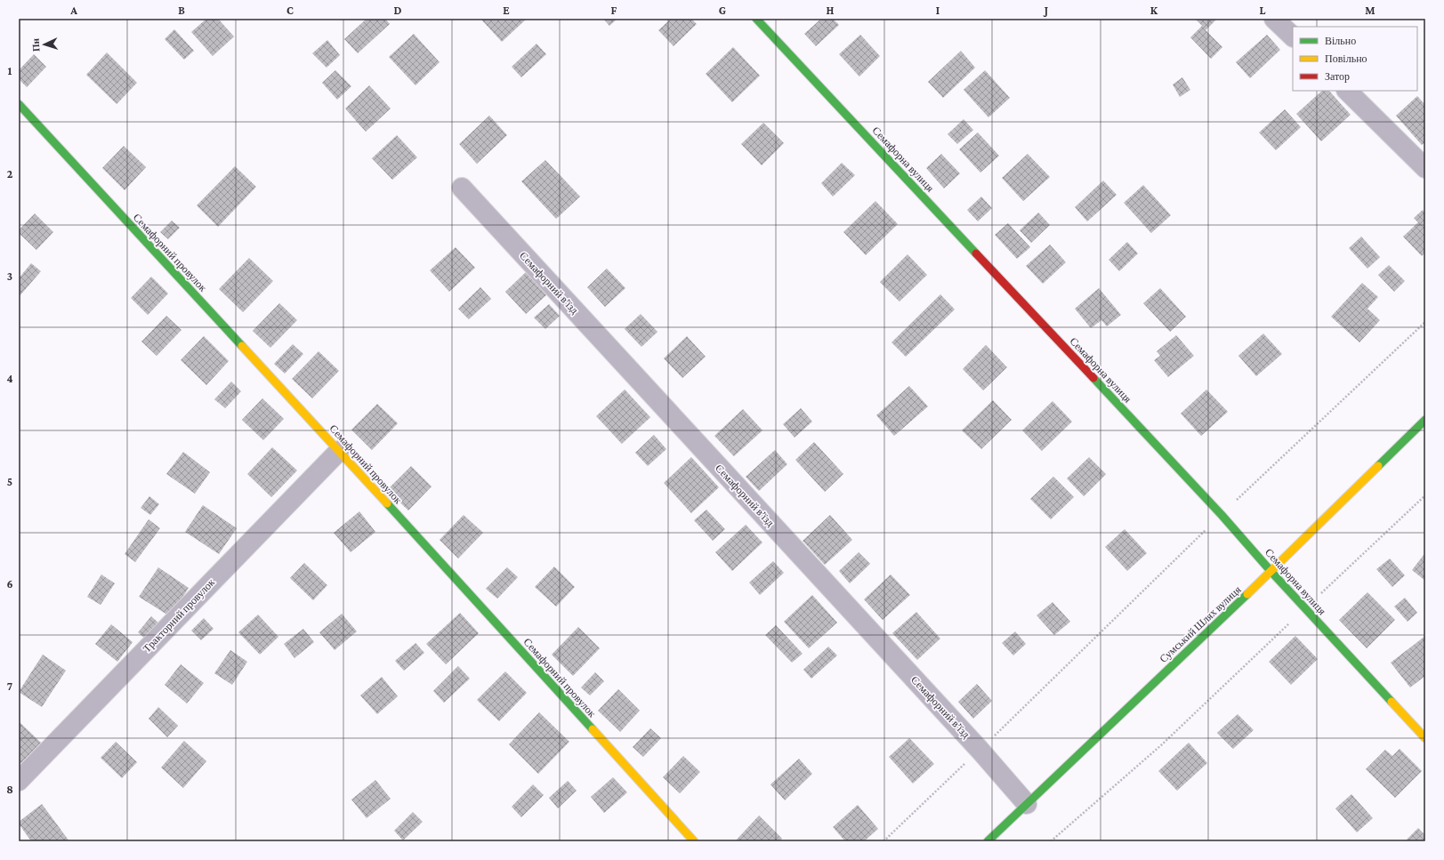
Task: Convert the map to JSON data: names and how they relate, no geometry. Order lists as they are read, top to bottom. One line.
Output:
{"streets":{"street":["Семафорна вулиця","Семафорний провулок","Семафорний в’їзд","Тракторний провулок","Сумський Шлях вулиця"]},"crossings":[["Семафорна вулиця","Сумський Шлях вулиця"],["Семафорний провулок","Тракторний провулок"],["Семафорний в’їзд","Сумський Шлях вулиця"]],"legend":["Вільно","Повільно","Затор"],"north":"left","grid":{"columns":["A","B","C","D","E","F","G","H","I","J","K","L","M"],"rows":["1","2","3","4","5","6","7","8"]}}
